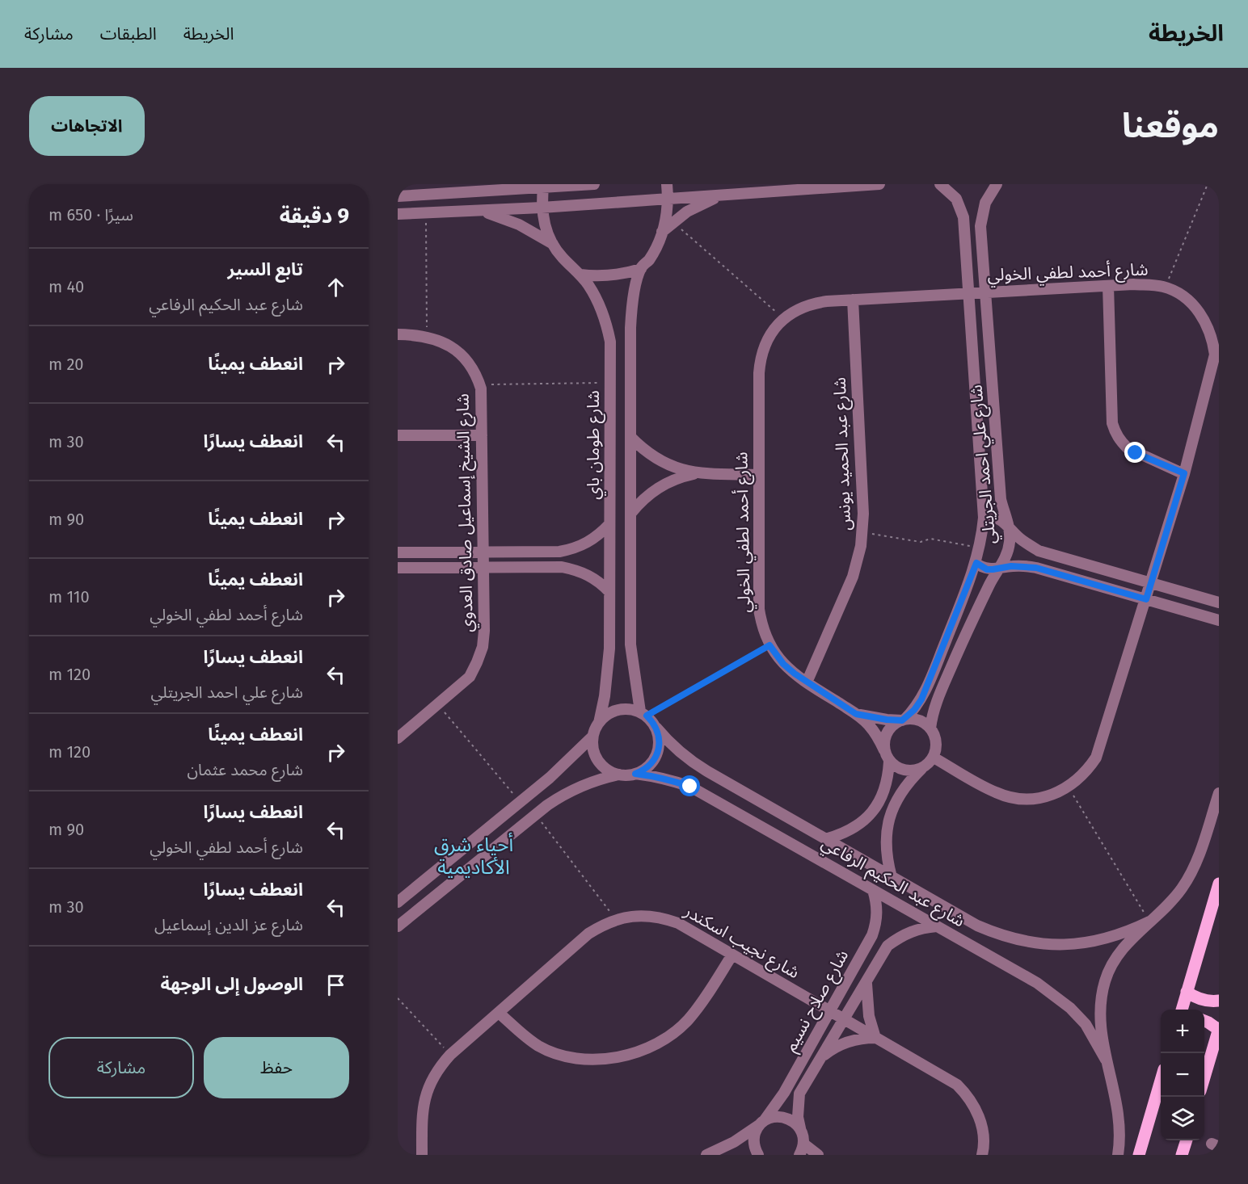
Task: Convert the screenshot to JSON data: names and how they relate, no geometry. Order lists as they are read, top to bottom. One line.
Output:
{"streets":{"street":["شارع أحمد لطفي الخولي","شارع طومان باي","شارع عبد الحميد يونس","شارع علي احمد الجريتلي","شارع الشيخ إسماعيل صادق العدوي","شارع عبد الحكيم الرفاعي","شارع نجيب اسكندر","شارع صلاح نسيم"]},"crossings":[["شارع أحمد لطفي الخولي","شارع عبد الحميد يونس"],["شارع أحمد لطفي الخولي","شارع علي احمد الجريتلي"],["شارع طومان باي","شارع عبد الحكيم الرفاعي"],["شارع عبد الحكيم الرفاعي","شارع صلاح نسيم"],["شارع نجيب اسكندر","شارع صلاح نسيم"]],"districts":["أحياء شرق الأكاديمية"],"page":{"header":"الخريطة","nav":["الخريطة","الطبقات","مشاركة"],"title":"موقعنا","buttons":["الاتجاهات",["حفظ","مشاركة"]],"heading":["9 دقيقة","سيرًا · 650 m"],"list":[["تابع السير","شارع عبد الحكيم الرفاعي","40 m"],["انعطف يمينًا","20 m"],["انعطف يسارًا","30 m"],["انعطف يمينًا","90 m"],["انعطف يمينًا","شارع أحمد لطفي الخولي","110 m"],["انعطف يسارًا","شارع علي احمد الجريتلي","120 m"],["انعطف يمينًا","شارع محمد عثمان","120 m"],["انعطف يسارًا","شارع أحمد لطفي الخولي","90 m"],["انعطف يسارًا","شارع عز الدين إسماعيل","30 m"],"الوصول إلى الوجهة"],"map_buttons":["+","−"]}}
